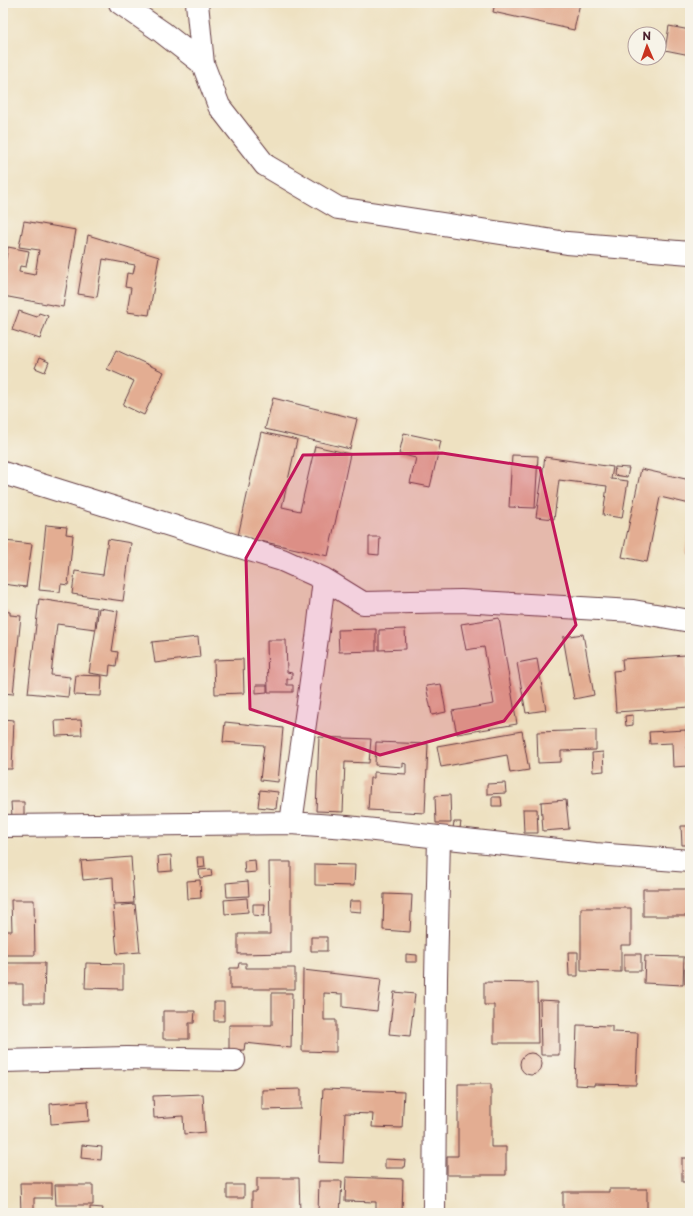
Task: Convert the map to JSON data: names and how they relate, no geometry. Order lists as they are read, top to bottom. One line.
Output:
{"north":"top"}
